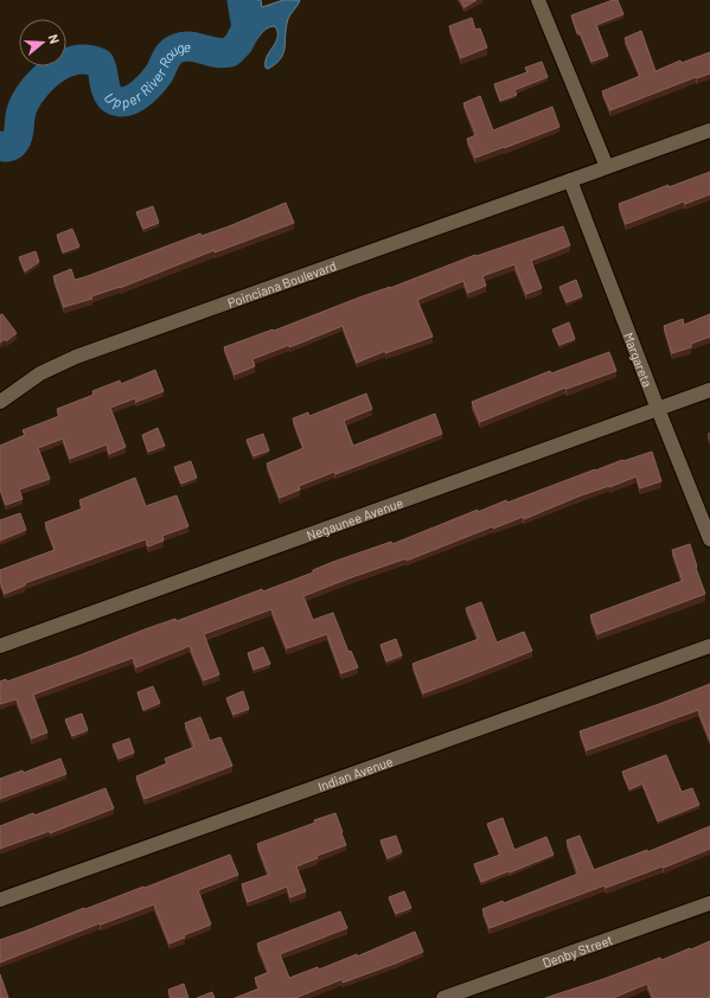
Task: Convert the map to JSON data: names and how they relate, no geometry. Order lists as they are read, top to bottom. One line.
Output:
{"streets":{"street":["Poinciana Boulevard","Margareta","Negaunee Avenue","Indian Avenue","Denby Street"]},"crossings":[["Poinciana Boulevard","Margareta"],["Margareta","Negaunee Avenue"]],"water":["Upper River Rouge"],"north":"right"}
